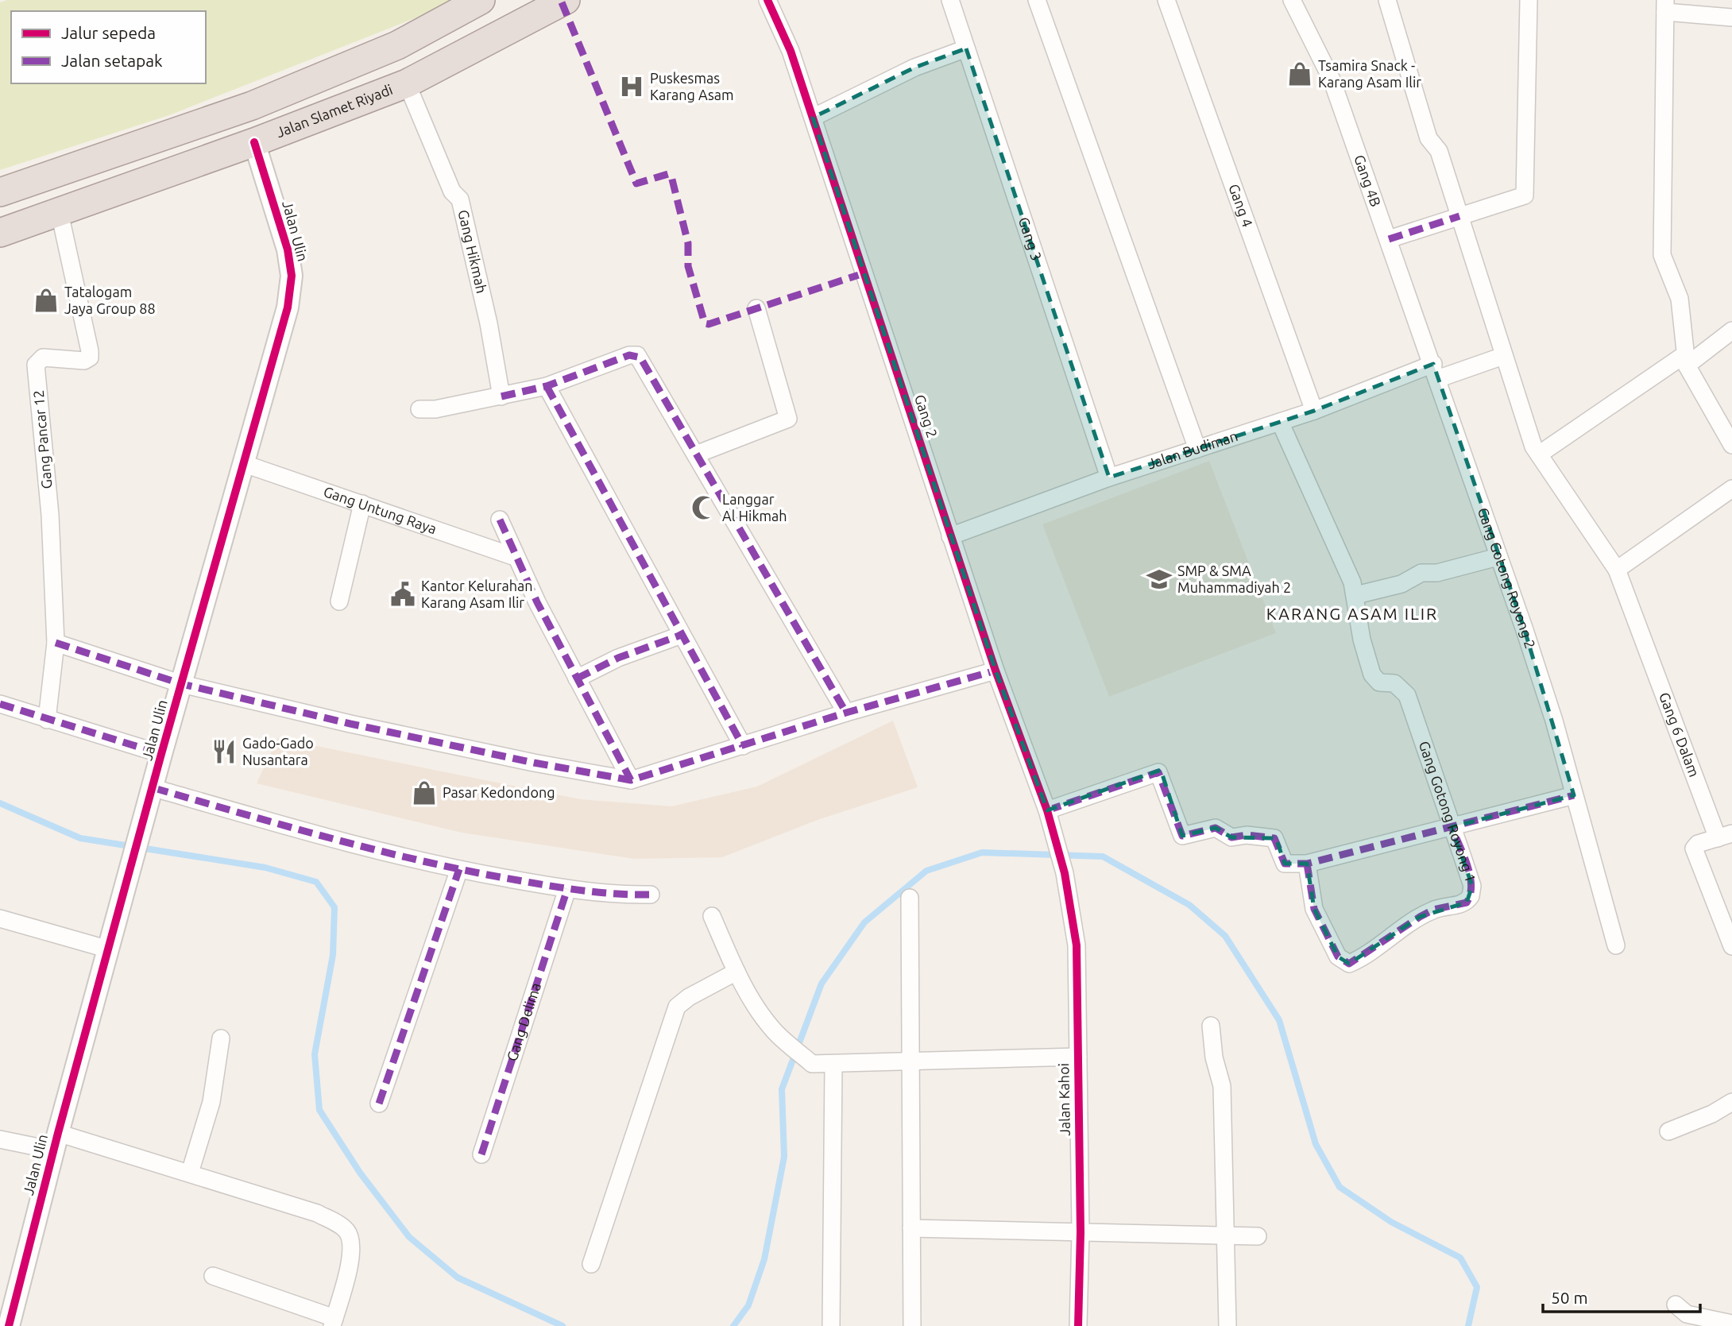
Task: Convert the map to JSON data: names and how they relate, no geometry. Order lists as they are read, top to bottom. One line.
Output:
{"streets":{"highway":["Jalan Slamet Riyadi"],"street":["Gang 4B","Gang 4","Jalan Ulin","Gang 3","Gang Hikmah","Gang 2","Gang Pancar 12","Jalan Budiman","Gang Untung Raya","Gang Gotong Royong 2","Gang 6 Dalam","Gang Gotong Royong 1","Gang Delima","Jalan Kahoi"]},"crossings":[["Jalan Slamet Riyadi","Jalan Ulin"],["Jalan Slamet Riyadi","Gang Hikmah"],["Jalan Slamet Riyadi","Gang Pancar 12"],["Gang 4B","Jalan Budiman"],["Gang 4B","Gang Gotong Royong 2"],["Gang 4","Jalan Budiman"],["Jalan Ulin","Gang Untung Raya"],["Gang 3","Jalan Budiman"],["Gang 2","Jalan Budiman"],["Gang 2","Jalan Kahoi"],["Jalan Budiman","Gang Gotong Royong 2"],["Jalan Budiman","Gang 6 Dalam"]],"districts":["KARANG ASAM ILIR"],"places":{"shop":["Tsamira Snack - Karang Asam Ilir","Tatalogam Jaya Group 88","Pasar Kedondong"],"hospital":["Puskesmas Karang Asam"],"mosque":["Langgar Al Hikmah"],"school or university":["SMP & SMA Muhammadiyah 2"],"public building":["Kantor Kelurahan Karang Asam Ilir"],"restaurant":["Gado-Gado Nusantara"]},"legend":["Jalur sepeda","Jalan setapak"],"scale_bar":"50 m"}
